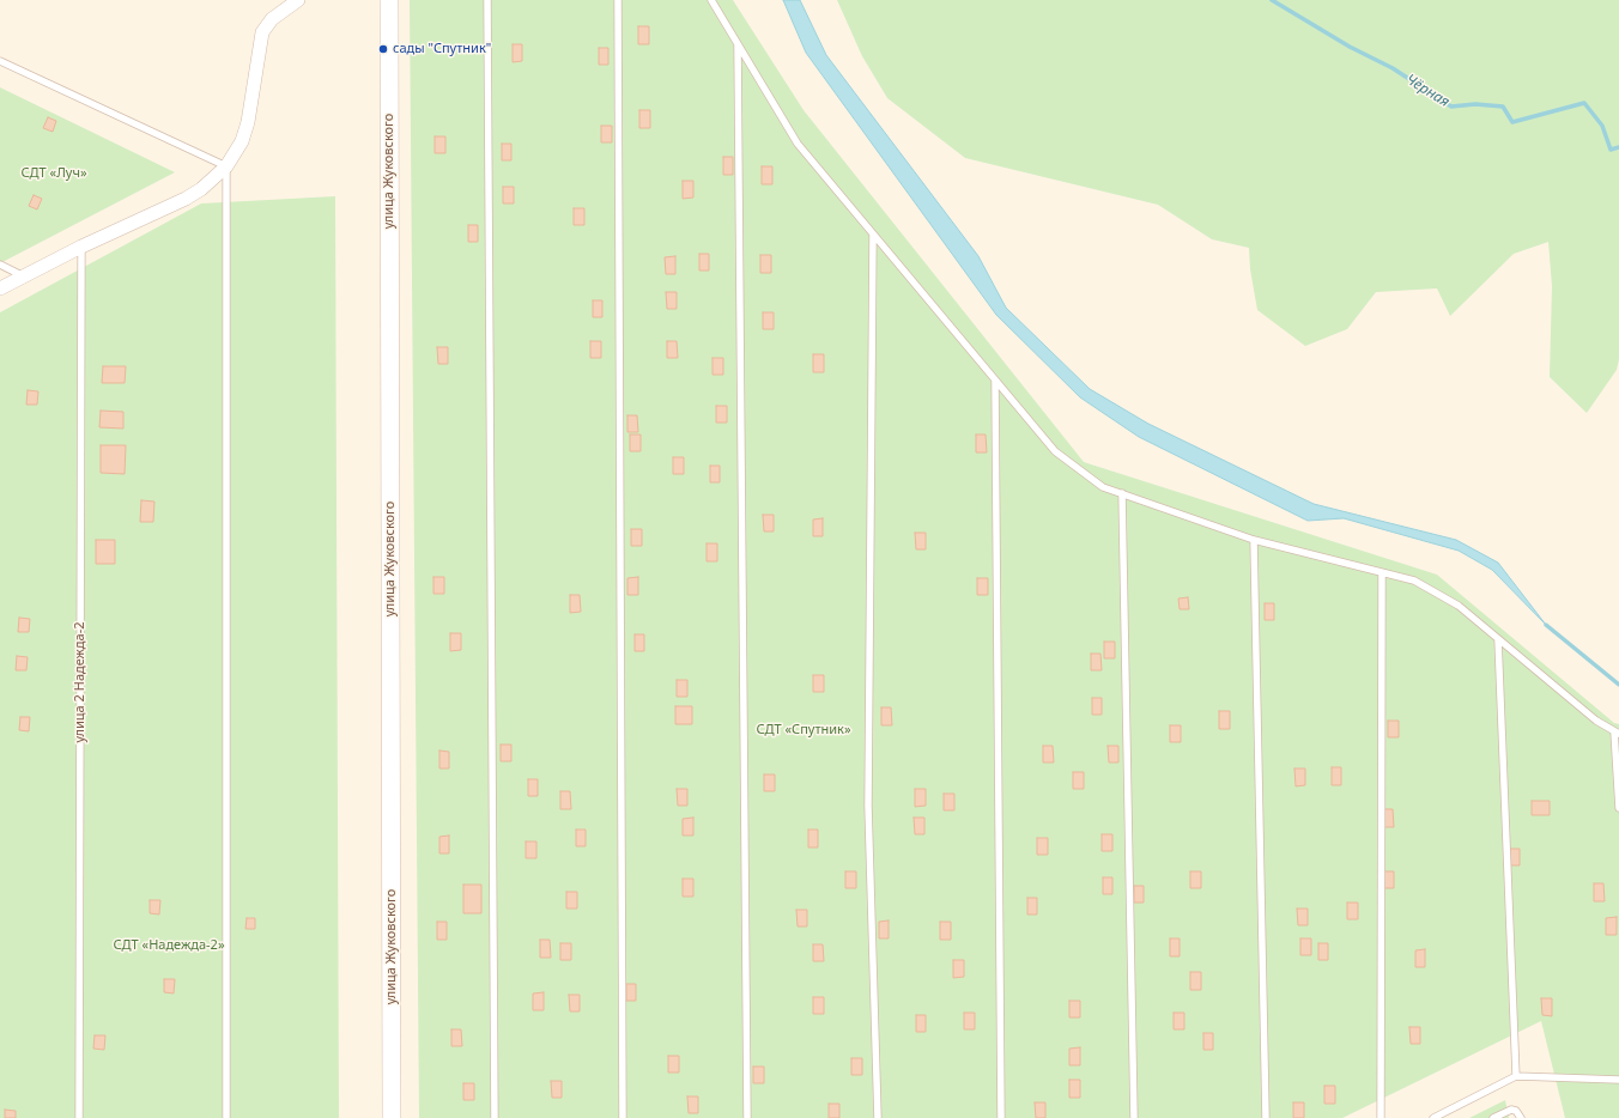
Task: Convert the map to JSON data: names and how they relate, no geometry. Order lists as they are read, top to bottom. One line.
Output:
{"streets":{"main road":["улица Жуковского"],"lane":["улица 2 Надежда-2"]},"water":["Чёрная"],"parks":["СДТ «Луч»","СДТ «Спутник»","СДТ «Надежда-2»"],"places":["сады \"Спутник\""]}
